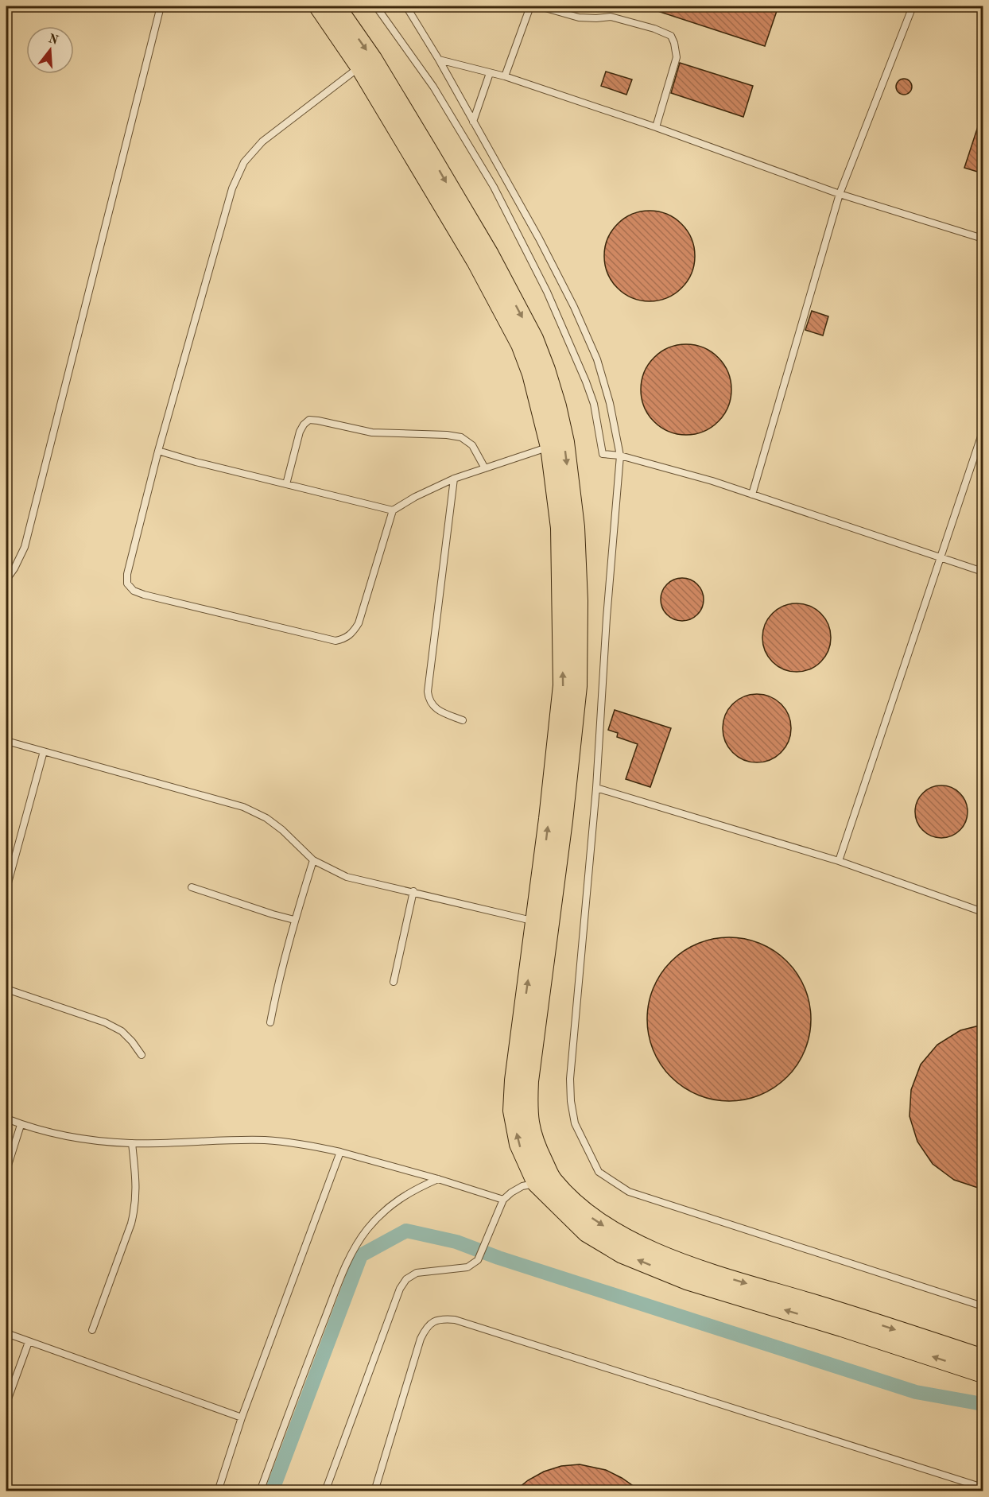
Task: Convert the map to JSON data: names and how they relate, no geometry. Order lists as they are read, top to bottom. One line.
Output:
{"north":"top"}
